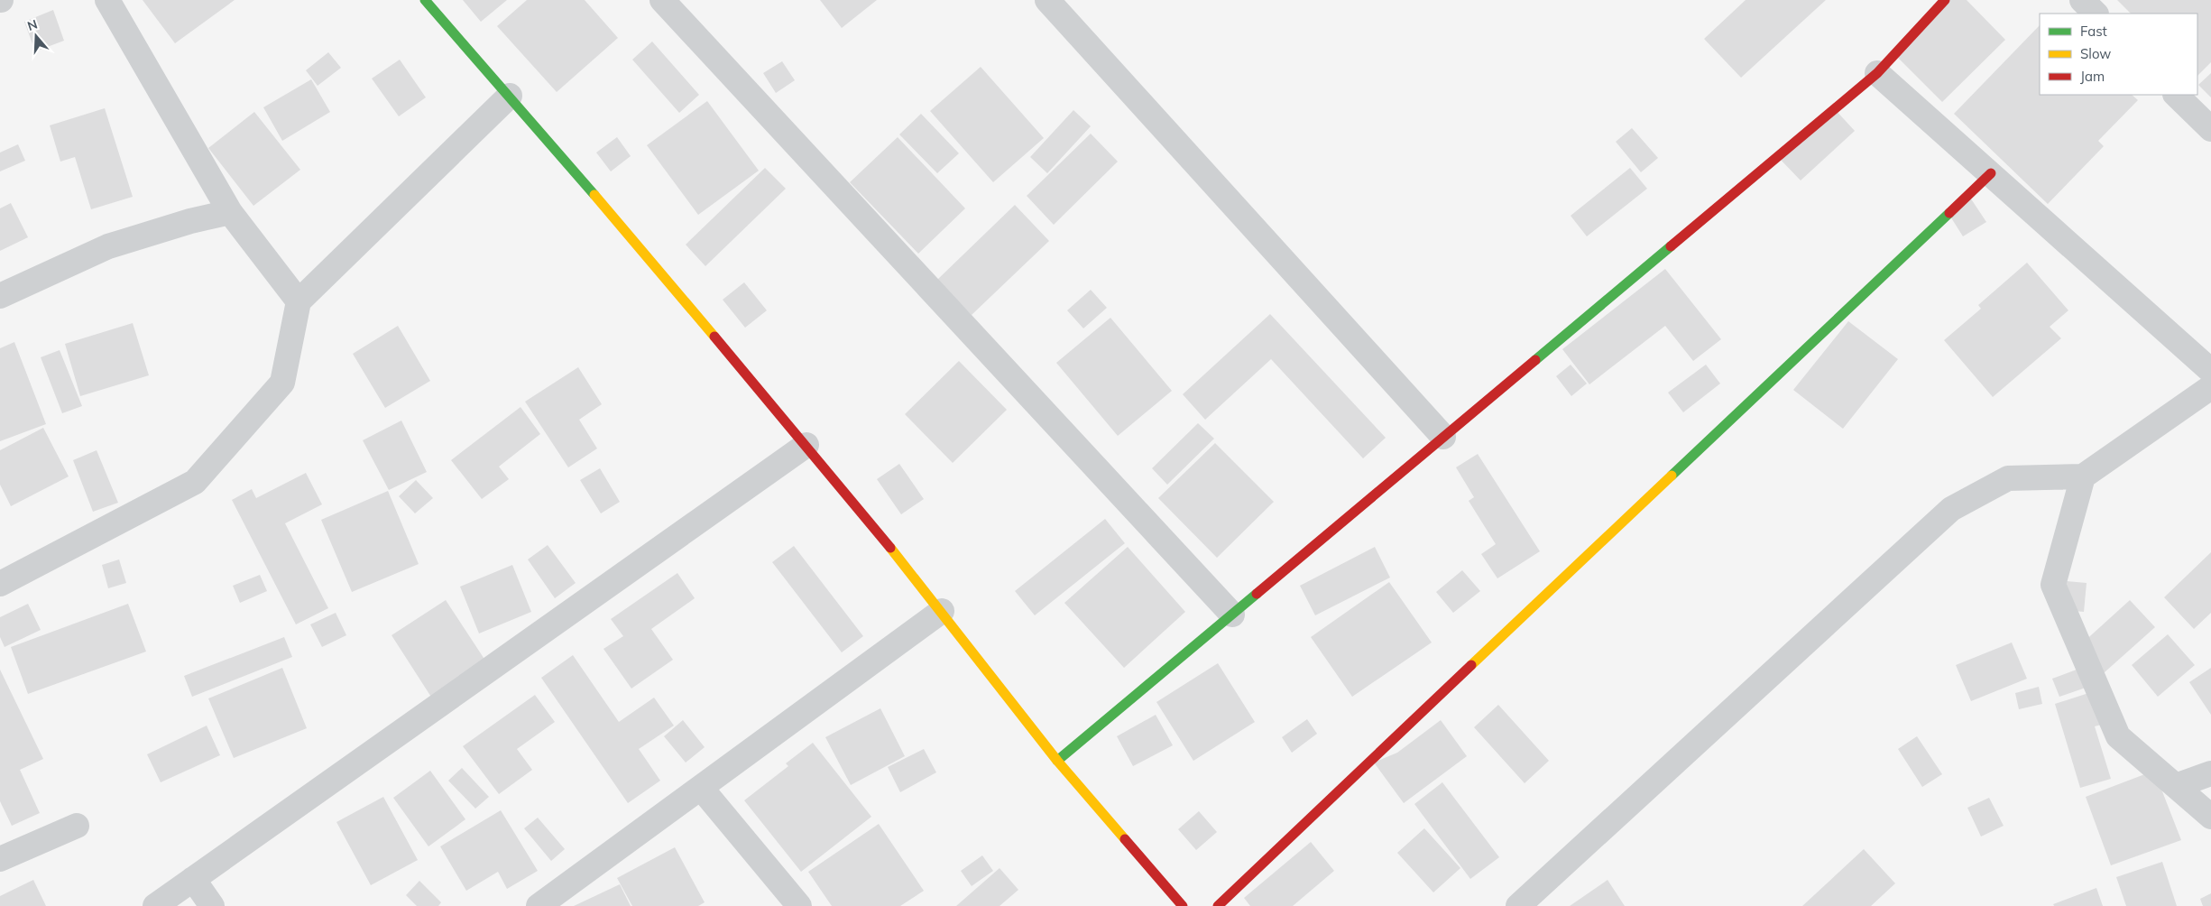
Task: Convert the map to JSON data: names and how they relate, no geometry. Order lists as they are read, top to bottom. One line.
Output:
{"legend":["Fast","Slow","Jam"],"north":"top"}
